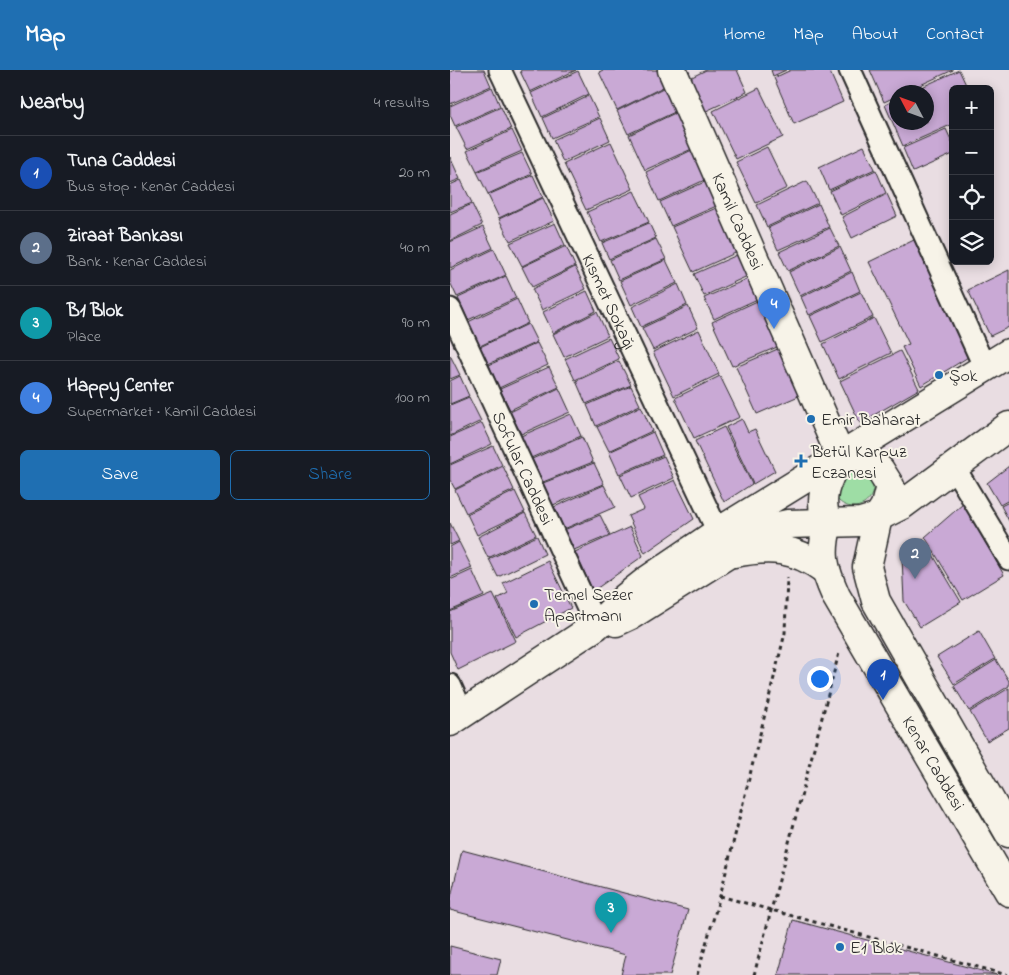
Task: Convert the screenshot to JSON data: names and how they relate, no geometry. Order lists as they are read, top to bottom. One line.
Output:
{"streets":{"main road":["Kamil Caddesi","Kenar Caddesi"],"street":["Kısmet Sokağı","Sofular Caddesi"]},"crossings":[["Kamil Caddesi","Kenar Caddesi"]],"places":{"other":["Şok","Emir Baharat","Temel Sezer Apartmanı","E1 Blok"],"health":["Betül Karpuz Eczanesi"]},"north":"top left","page":{"header":"Map","nav":["Home","Map","About","Contact"],"heading":["Nearby","4 results"],"map_buttons":["+","−"],"list":[{"mark":"1","name":"Tuna Caddesi","note":"Bus stop · Kenar Caddesi","value":"20 m"},{"mark":"2","name":"Ziraat Bankası","note":"Bank · Kenar Caddesi","value":"40 m"},{"mark":"3","name":"B1 Blok","note":"Place","value":"90 m"},{"mark":"4","name":"Happy Center","note":"Supermarket · Kamil Caddesi","value":"100 m"}],"pins":["4","2","1","3"],"buttons":["Save","Share"]}}
